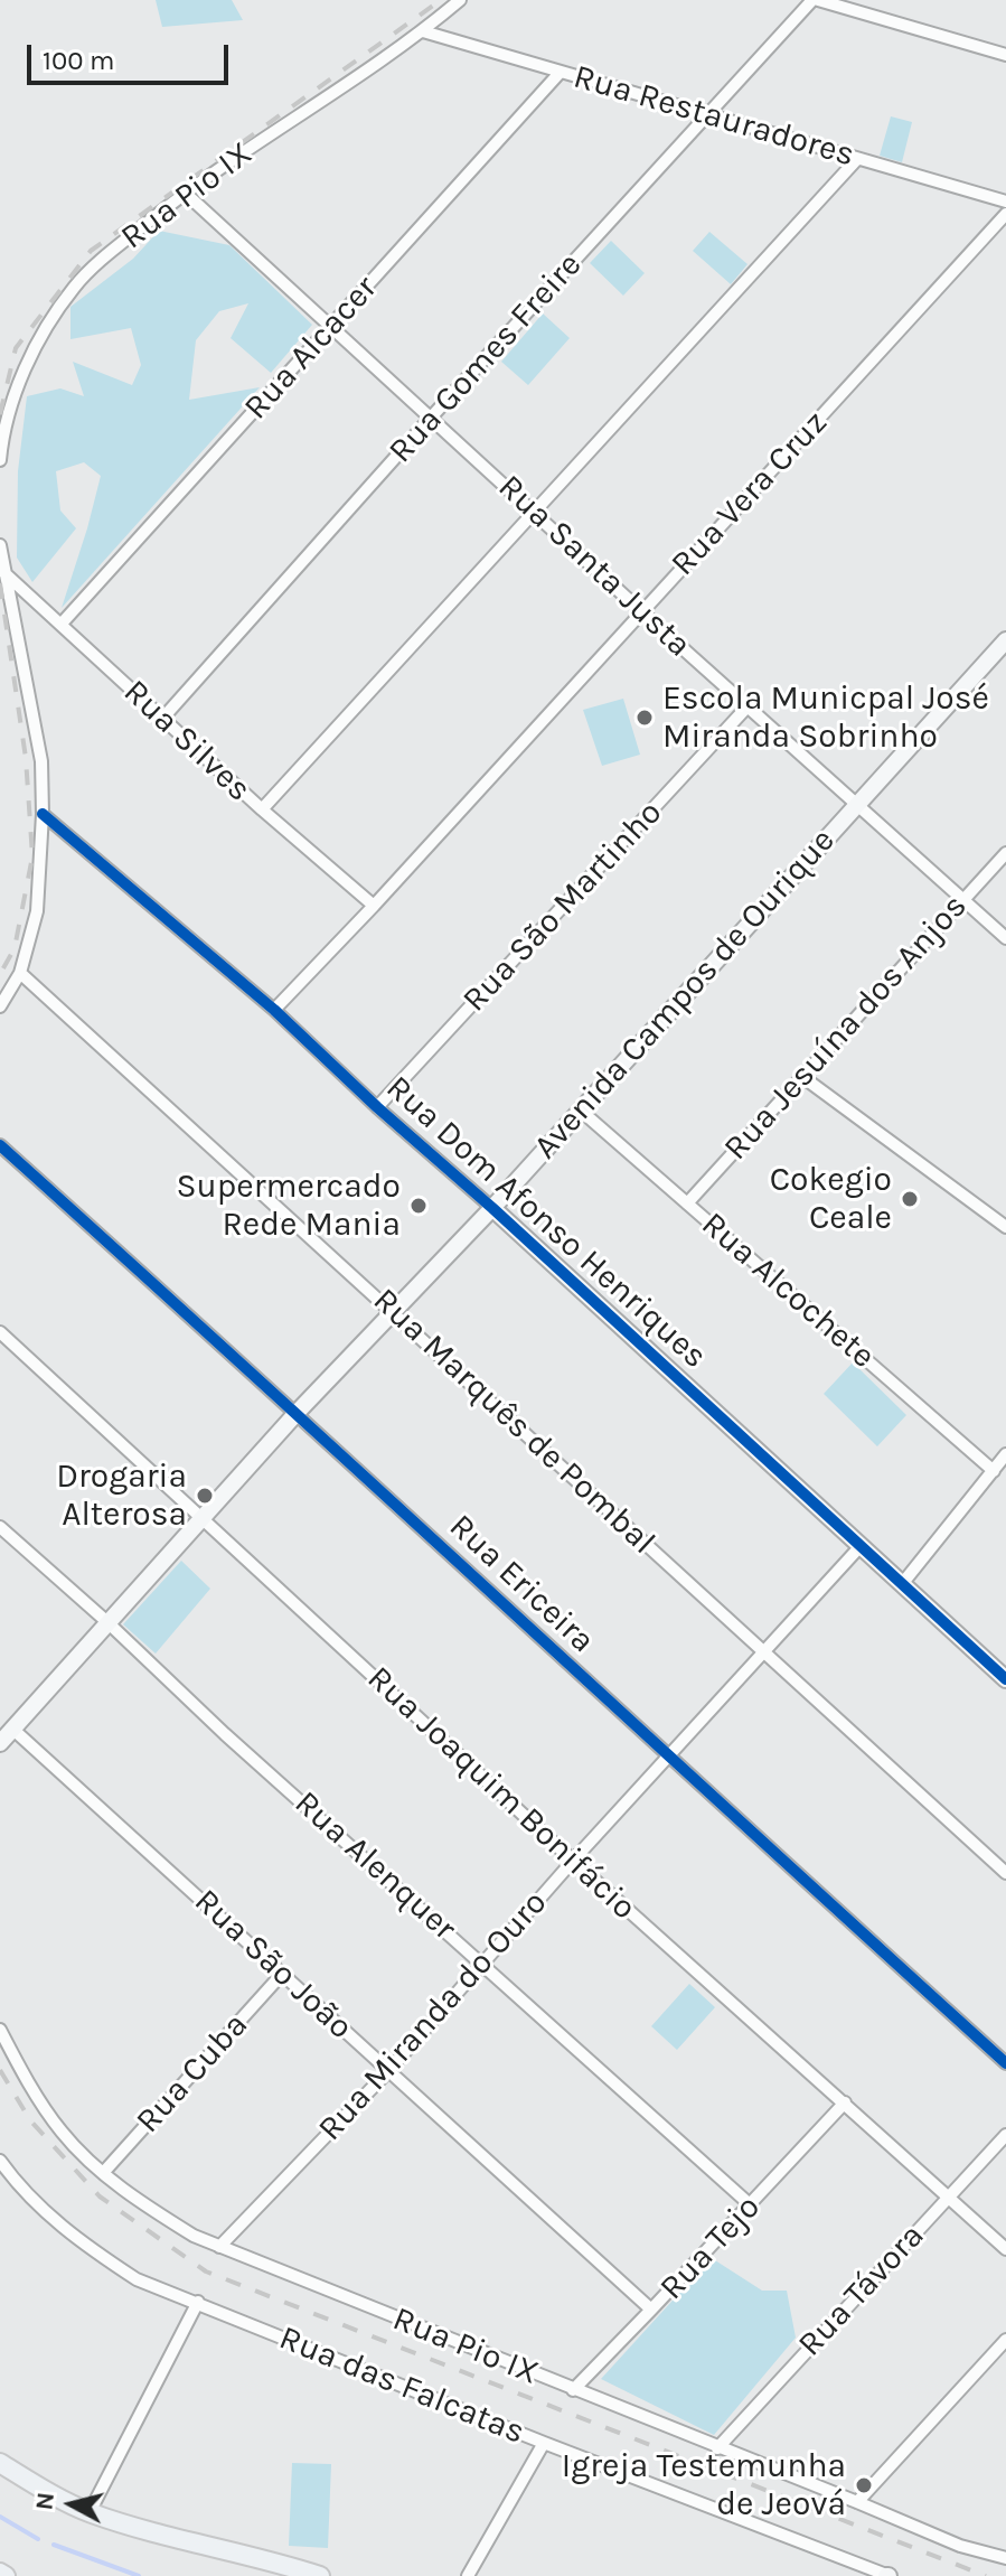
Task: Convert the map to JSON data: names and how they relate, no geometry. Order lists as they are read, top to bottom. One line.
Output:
{"streets":{"main road":["Avenida Campos de Ourique","Rua Dom Afonso Henriques"],"street":["Rua Restauradores","Rua Pio IX","Rua Alcacer","Rua Gomes Freire","Rua Vera Cruz","Rua Santa Justa","Rua Silves","Rua São Martinho","Rua Jesuína dos Anjos","Rua Alcochete","Rua Marquês de Pombal","Rua Ericeira","Rua Joaquim Bonifácio","Rua Alenquer","Rua São João","Rua Miranda do Ouro","Rua Cuba","Rua Tejo","Rua Távora","Rua das Falcatas"]},"crossings":[["Rua Restauradores","Rua Pio IX"],["Rua Restauradores","Rua Alcacer"],["Rua Restauradores","Rua Gomes Freire"],["Rua Pio IX","Rua Santa Justa"],["Rua Pio IX","Rua Miranda do Ouro"],["Rua Pio IX","Rua Cuba"],["Rua Pio IX","Rua Tejo"],["Rua Pio IX","Rua Távora"],["Rua Alcacer","Rua Santa Justa"],["Rua Alcacer","Rua Silves"],["Rua Gomes Freire","Rua Santa Justa"],["Rua Gomes Freire","Rua Silves"],["Rua Vera Cruz","Rua Santa Justa"],["Rua Vera Cruz","Rua Silves"],["Rua Vera Cruz","Rua Dom Afonso Henriques"],["Rua Santa Justa","Rua São Martinho"],["Rua Santa Justa","Avenida Campos de Ourique"],["Rua Santa Justa","Rua Jesuína dos Anjos"],["Rua São Martinho","Rua Dom Afonso Henriques"],["Avenida Campos de Ourique","Rua Dom Afonso Henriques"],["Avenida Campos de Ourique","Rua Alcochete"],["Avenida Campos de Ourique","Rua Marquês de Pombal"],["Avenida Campos de Ourique","Rua Ericeira"],["Avenida Campos de Ourique","Rua Joaquim Bonifácio"],["Avenida Campos de Ourique","Rua Alenquer"],["Avenida Campos de Ourique","Rua São João"],["Rua Jesuína dos Anjos","Rua Alcochete"],["Rua Dom Afonso Henriques","Rua Miranda do Ouro"],["Rua Marquês de Pombal","Rua Miranda do Ouro"],["Rua Ericeira","Rua Miranda do Ouro"],["Rua Joaquim Bonifácio","Rua Miranda do Ouro"],["Rua Joaquim Bonifácio","Rua Tejo"],["Rua Joaquim Bonifácio","Rua Távora"],["Rua Alenquer","Rua Miranda do Ouro"],["Rua Alenquer","Rua Tejo"],["Rua São João","Rua Miranda do Ouro"],["Rua São João","Rua Cuba"],["Rua São João","Rua Tejo"]],"places":["Escola Municpal José Miranda Sobrinho","Cokegio Ceale","Supermercado Rede Mania","Drogaria Alterosa","Igreja Testemunha de Jeová"],"scale_bar":"100 m","north":"left"}
